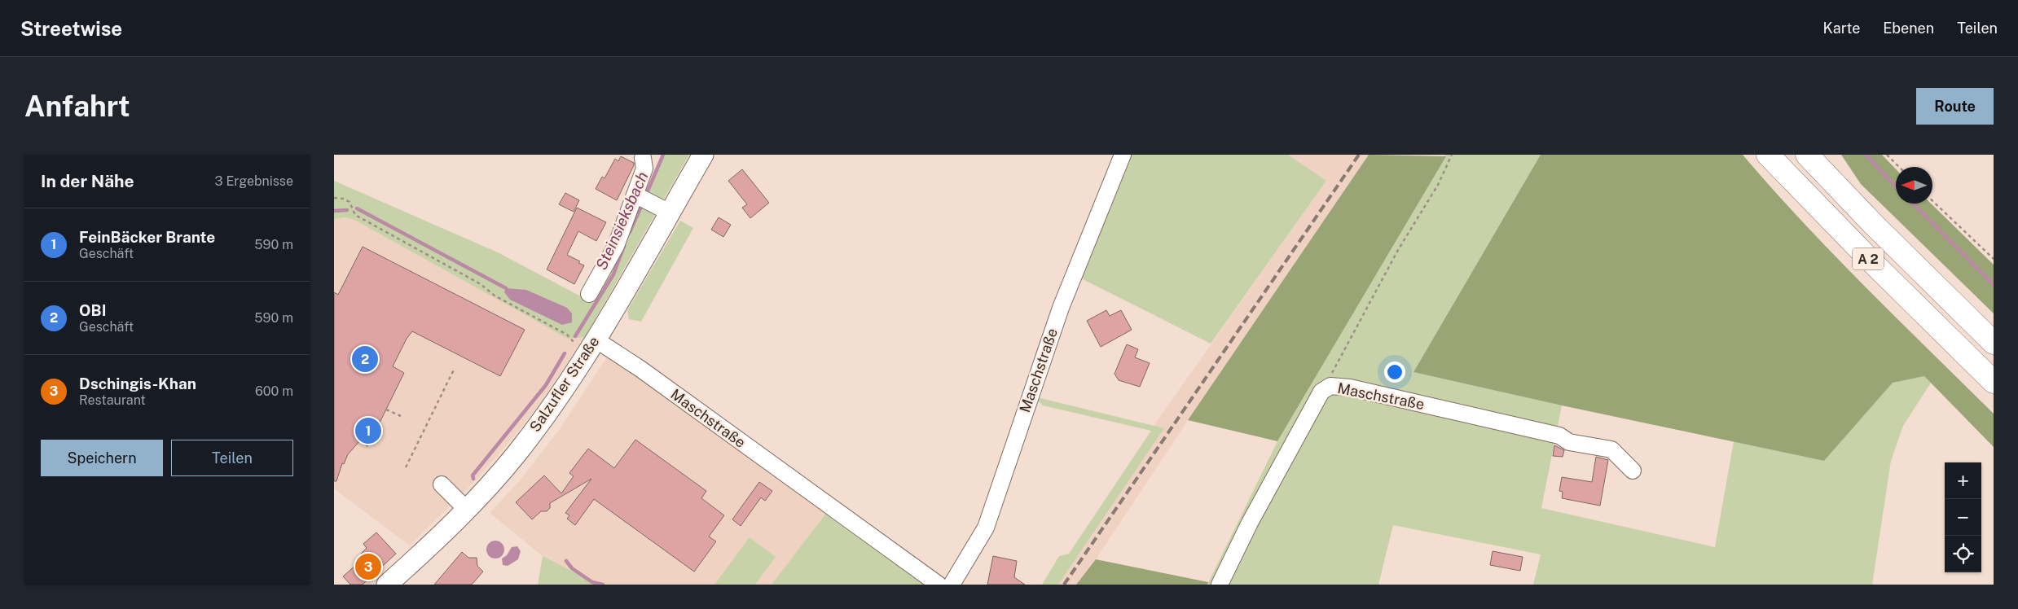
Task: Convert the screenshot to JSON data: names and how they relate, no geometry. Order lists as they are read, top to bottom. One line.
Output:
{"streets":{"highway":["A 2"],"main road":["Salzufler Straße"],"street":["Maschstraße"]},"crossings":[["Maschstraße","Salzufler Straße"]],"water":["Steinsieksbach"],"north":"left","page":{"header":"Streetwise","nav":["Karte","Ebenen","Teilen"],"buttons":["Route",["Speichern","Teilen"]],"title":"Anfahrt","heading":["In der Nähe","3 Ergebnisse"],"list":[{"mark":"1","name":"FeinBäcker Brante","note":"Geschäft","value":"590 m"},{"mark":"2","name":"OBI","note":"Geschäft","value":"590 m"},{"mark":"3","name":"Dschingis-Khan","note":"Restaurant","value":"600 m"}],"pins":["2","1","3"],"map_buttons":["+","−"]}}
